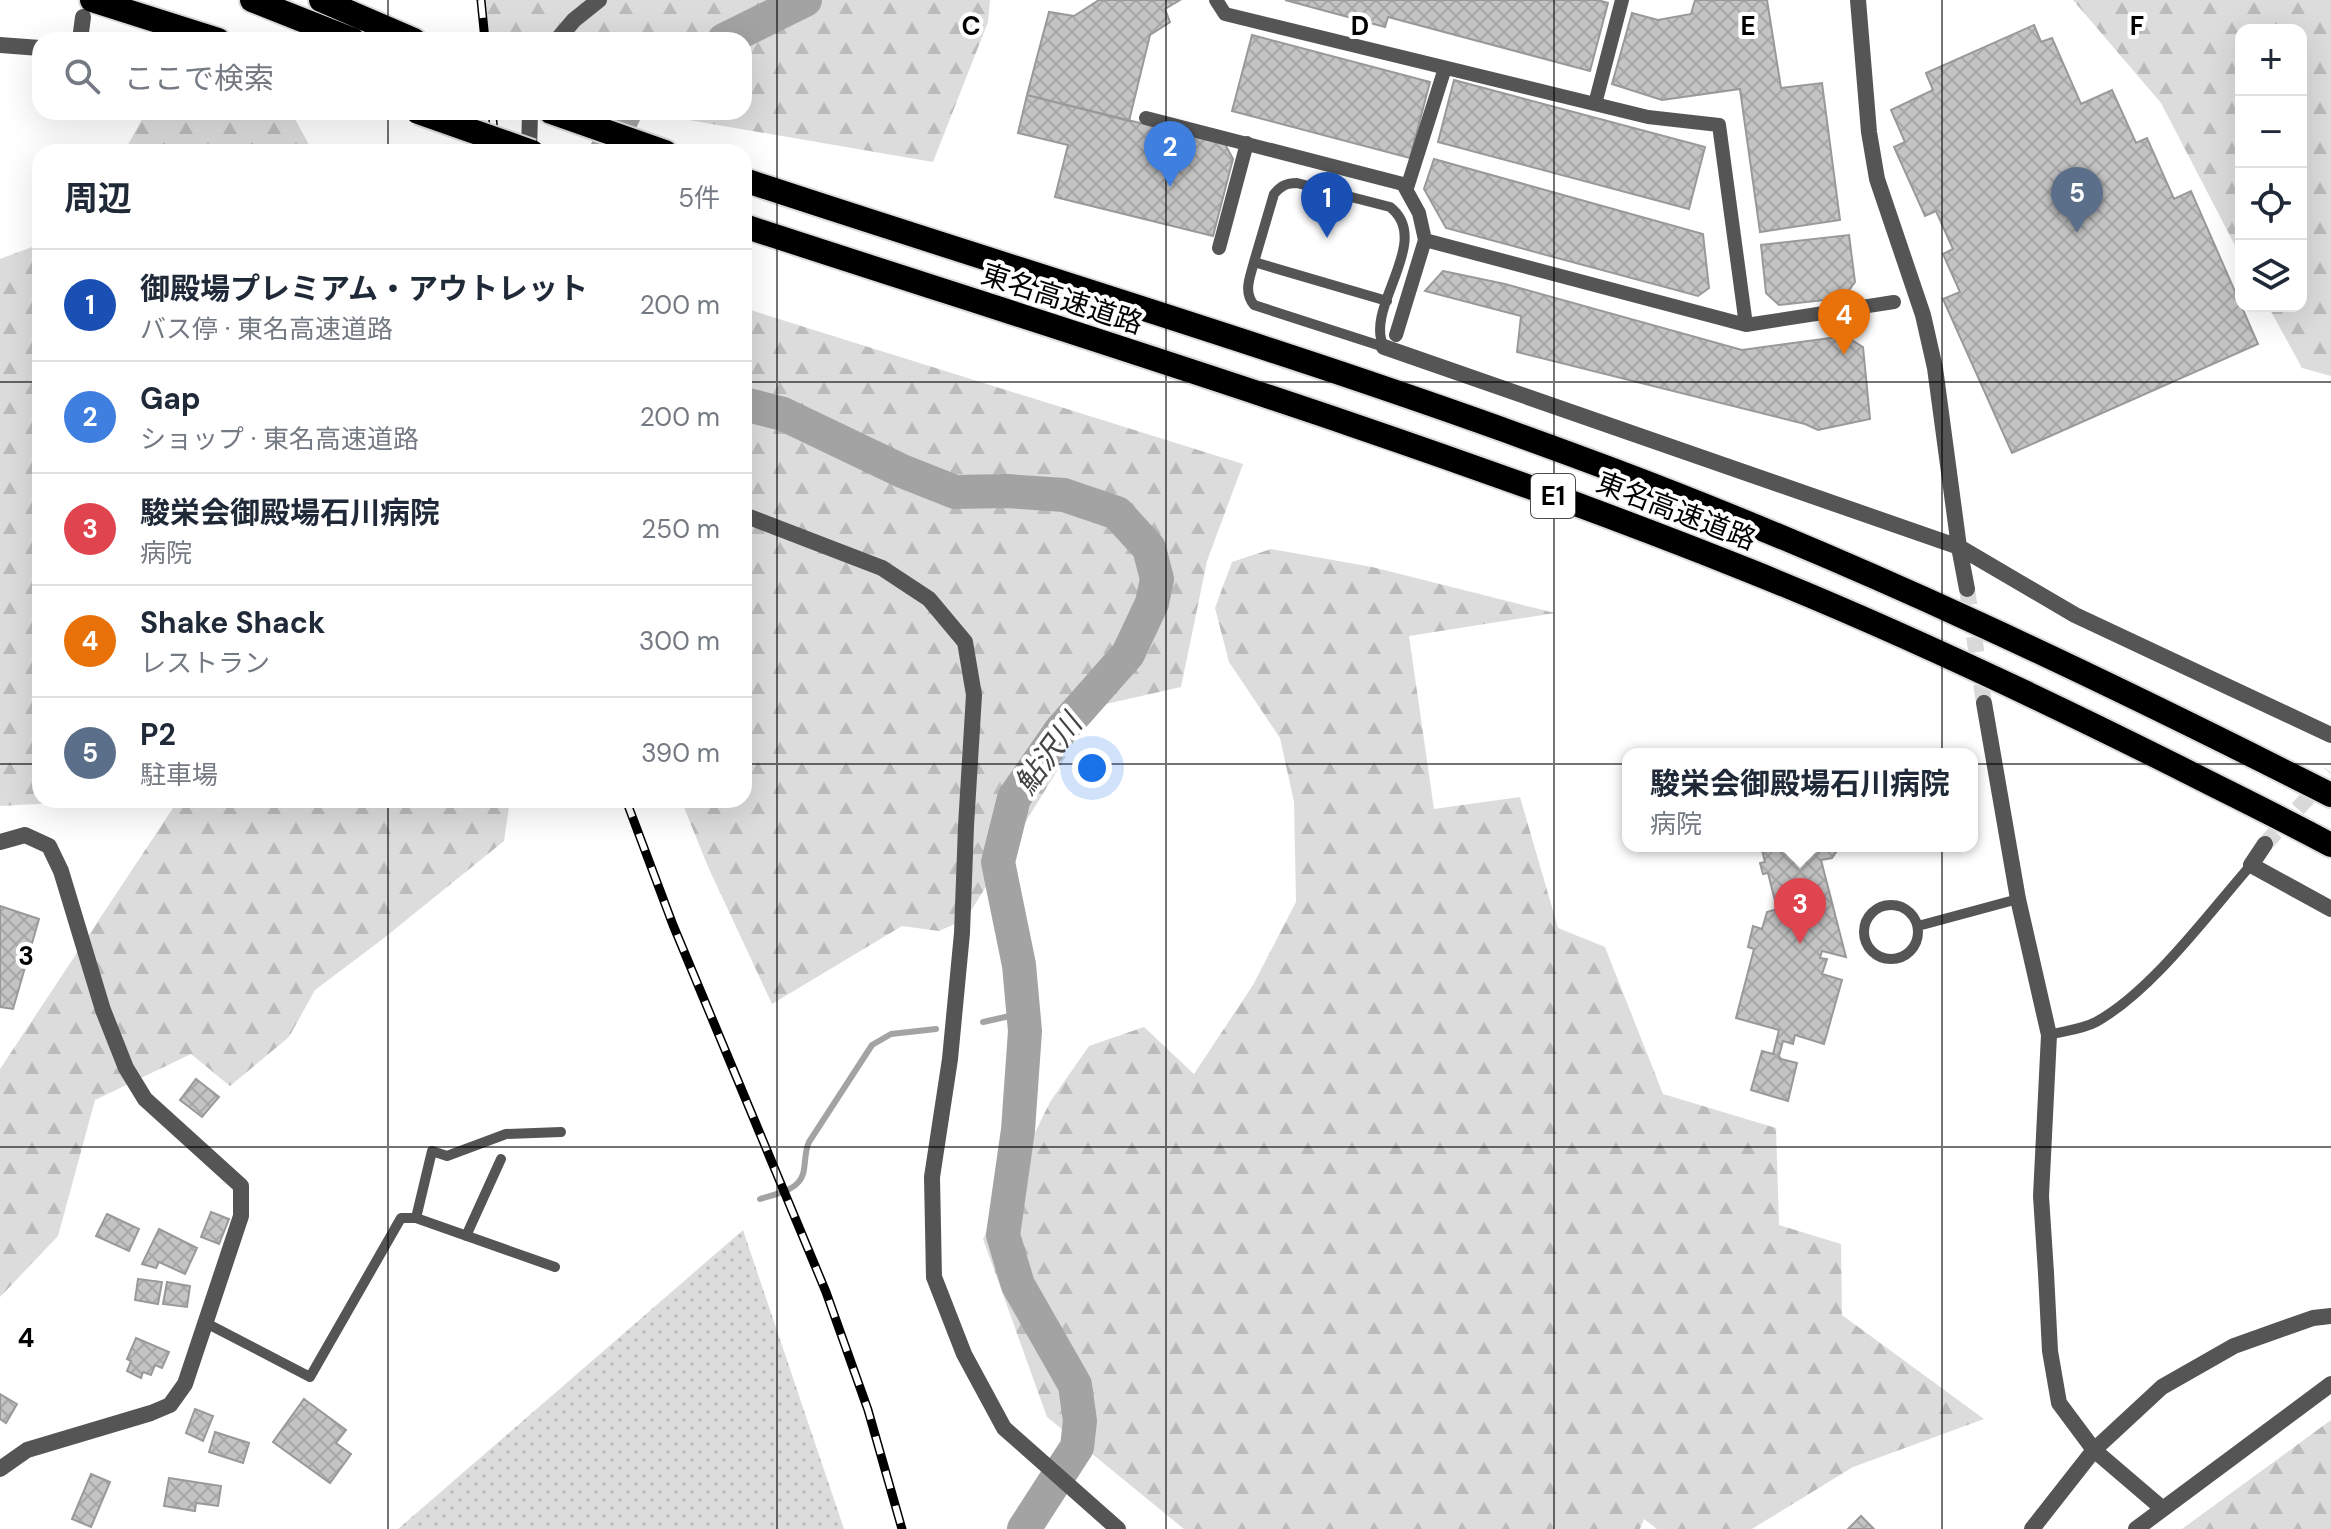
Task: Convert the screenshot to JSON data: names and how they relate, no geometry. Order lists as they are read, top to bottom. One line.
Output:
{"streets":{"highway":["東名高速道路","E1"]},"water":["鮎沢川"],"page":{"map_buttons":["+","−"],"search":"ここで検索","pins":["2","5","1","4","3"],"heading":["周辺","5件"],"list":[{"mark":"1","name":"御殿場プレミアム・アウトレット","note":"バス停 · 東名高速道路","value":"200 m"},{"mark":"2","name":"Gap","note":"ショップ · 東名高速道路","value":"200 m"},{"mark":"3","name":"駿栄会御殿場石川病院","note":"病院","value":"250 m"},{"mark":"4","name":"Shake Shack","note":"レストラン","value":"300 m"},{"mark":"5","name":"P2","note":"駐車場","value":"390 m"}],"popup":["駿栄会御殿場石川病院","病院"]},"grid":{"columns":["C","D","E","F"],"rows":["3","4"]}}
